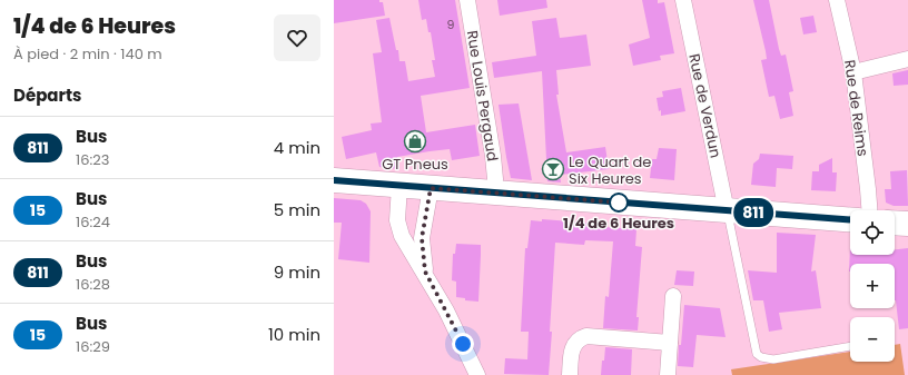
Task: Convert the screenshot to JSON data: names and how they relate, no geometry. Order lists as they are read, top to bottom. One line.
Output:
{"streets":{"street":["Rue Louis Pergaud","Rue de Verdun","Rue de Reims"]},"places":{"shop":["GT Pneus"],"bar":["Le Quart de Six Heures"],"other":["1/4 de 6 Heures"]},"lines":["bus line 811"],"house_numbers":["9"],"page":{"heading":[["1/4 de 6 Heures","À pied · 2 min · 140 m"],"Départs"],"on_map":"811","list":[{"mark":"811","name":"Bus","note":"16:23","value":"4 min"},{"mark":"15","name":"Bus","note":"16:24","value":"5 min"},{"mark":"811","name":"Bus","note":"16:28","value":"9 min"},{"mark":"15","name":"Bus","note":"16:29","value":"10 min"}],"map_buttons":["+","−"]}}
